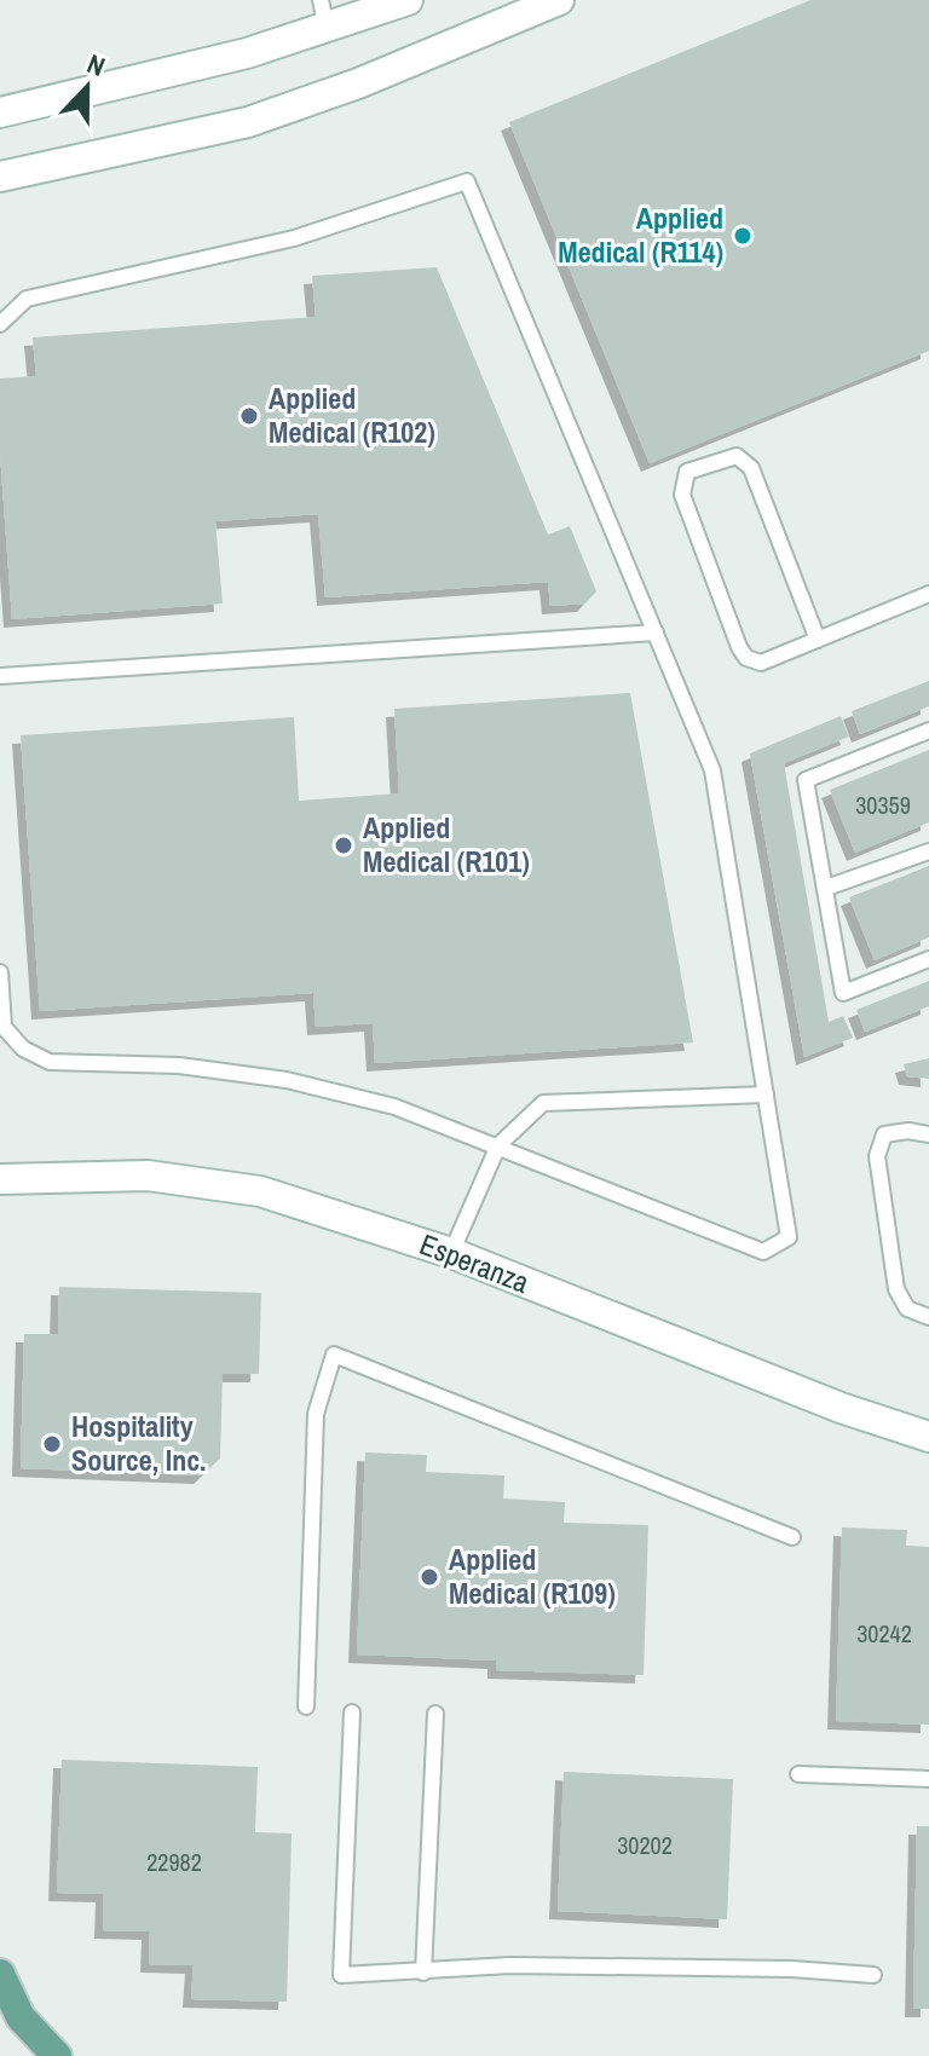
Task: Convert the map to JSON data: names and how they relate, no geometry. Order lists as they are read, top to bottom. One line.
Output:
{"streets":{"main road":["Esperanza"]},"places":["Applied Medical (R114)","Applied Medical (R102)","Applied Medical (R101)","Hospitality Source, Inc.","Applied Medical (R109)"],"house_numbers":["30359","30242","30202","22982"],"north":"top"}
